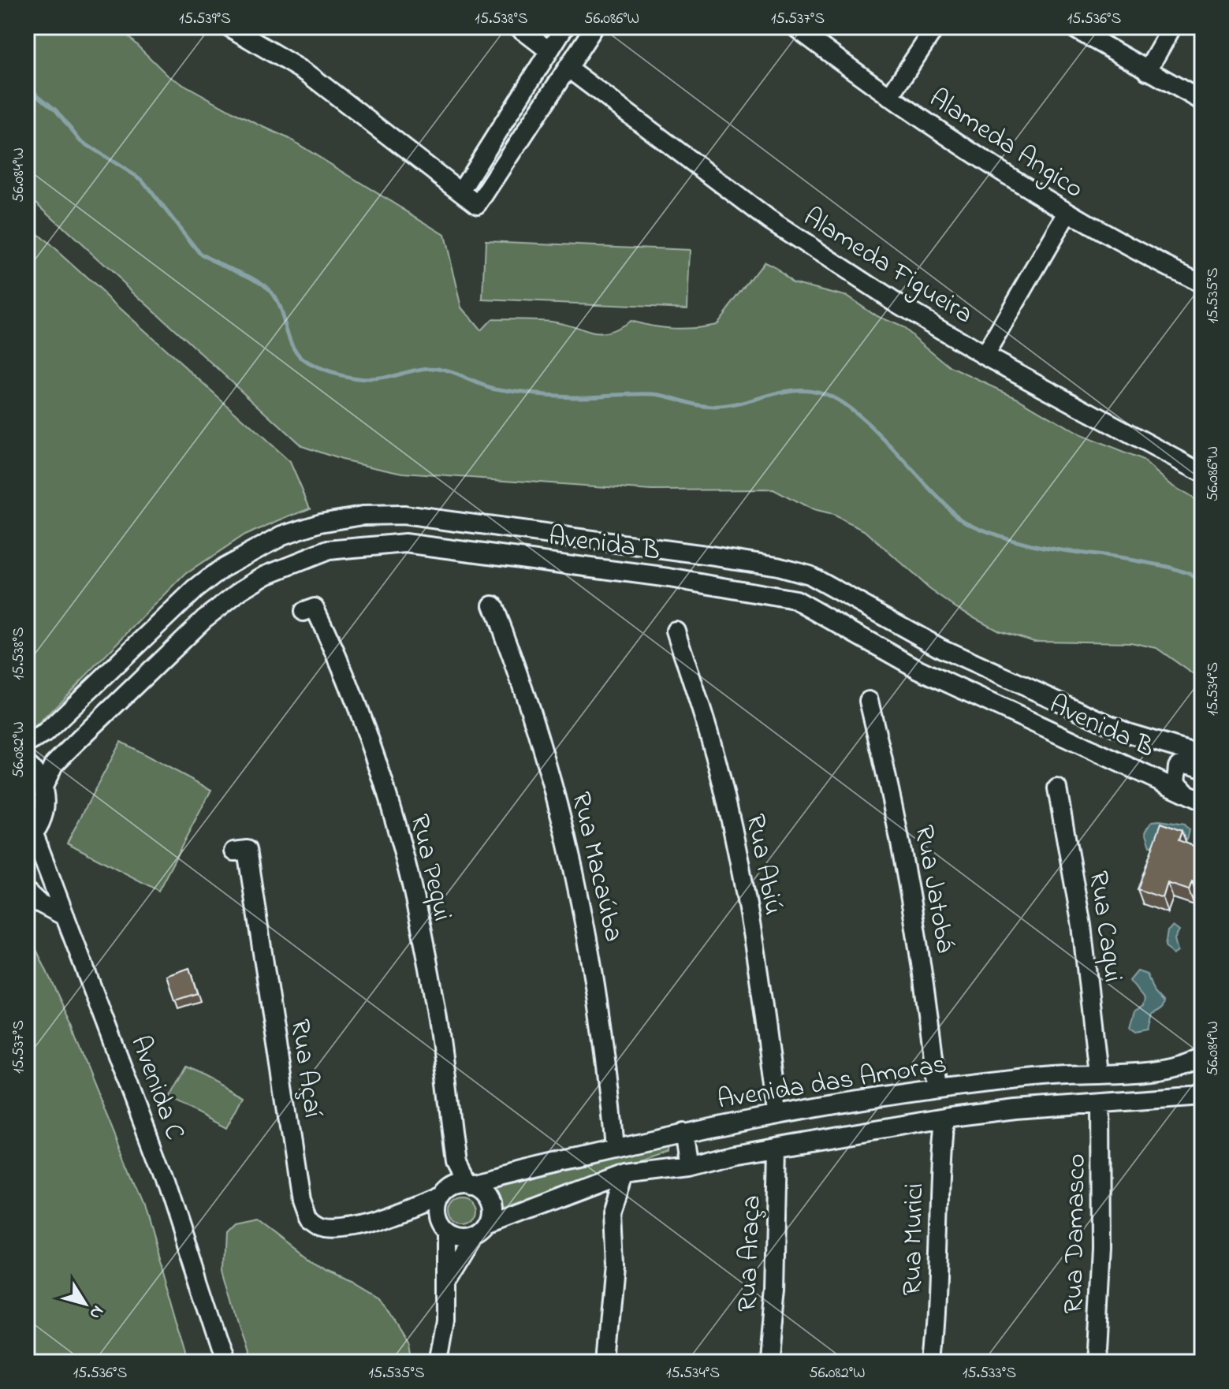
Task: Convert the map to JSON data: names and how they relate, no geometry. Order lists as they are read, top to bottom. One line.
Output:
{"streets":{"street":["Alameda Angico","Alameda Figueira","Avenida B","Rua Abiú","Rua Macaúba","Rua Pequi","Rua Jatobá","Rua Caqui","Rua Açaí","Avenida das Amoras","Avenida C","Rua Damasco","Rua Murici","Rua Araça"]},"crossings":[["Rua Abiú","Avenida das Amoras"],["Rua Macaúba","Avenida das Amoras"],["Rua Pequi","Rua Açaí"],["Rua Pequi","Avenida das Amoras"],["Rua Jatobá","Avenida das Amoras"],["Rua Caqui","Avenida das Amoras"],["Rua Açaí","Avenida das Amoras"],["Avenida das Amoras","Rua Damasco"],["Avenida das Amoras","Rua Murici"],["Avenida das Amoras","Rua Araça"]],"north":"bottom right","coordinates":["15.539°S","15.538°S","56.086°W","15.537°S","15.536°S","56.084°W","15.535°S","15.534°S","56.082°W","15.533°S"]}
